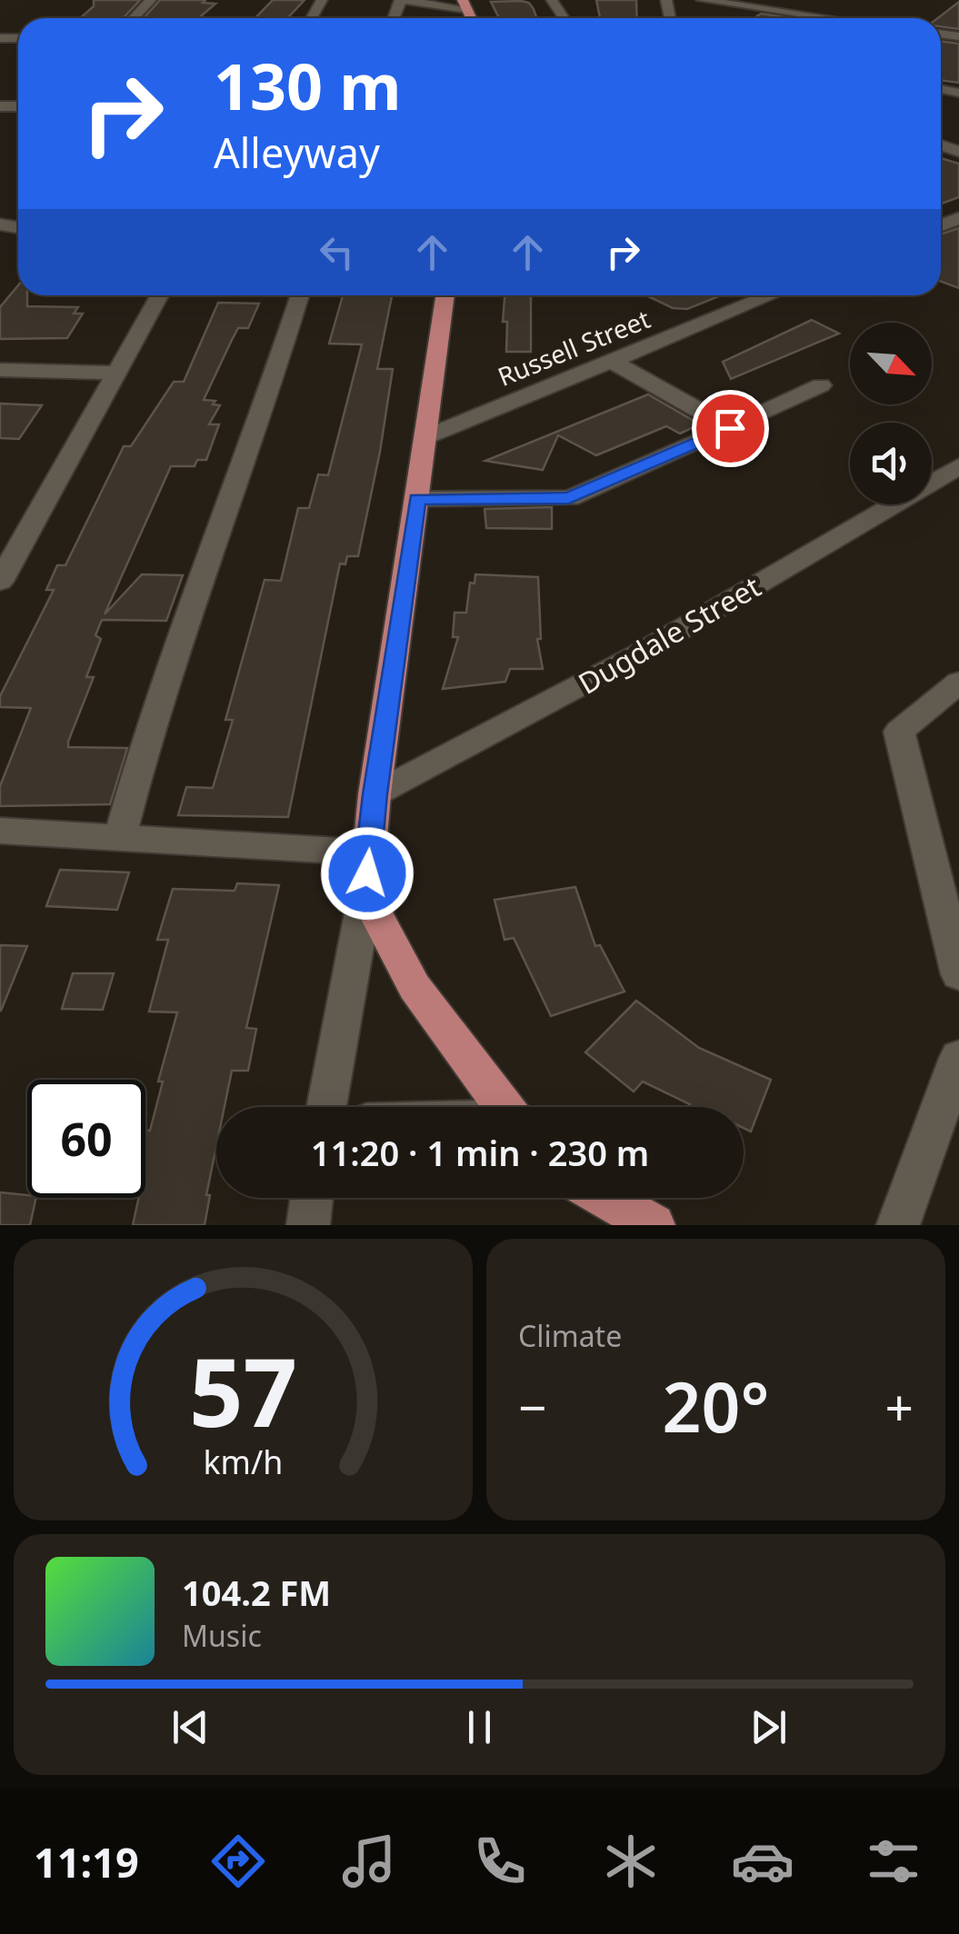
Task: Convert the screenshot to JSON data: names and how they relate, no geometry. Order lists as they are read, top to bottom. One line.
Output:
{"streets":{"street":["Russell Street","Dugdale Street"]},"north":"bottom right","page":{"turn":["130 m","Alleyway"],"limit":"60","trip":"11:20 · 1 min · 230 m","tile":"Climate","heat":["−","20°","+"],"song":["104.2 FM","Music"],"tabs":"11:19","gauge":["57","km/h"]}}
